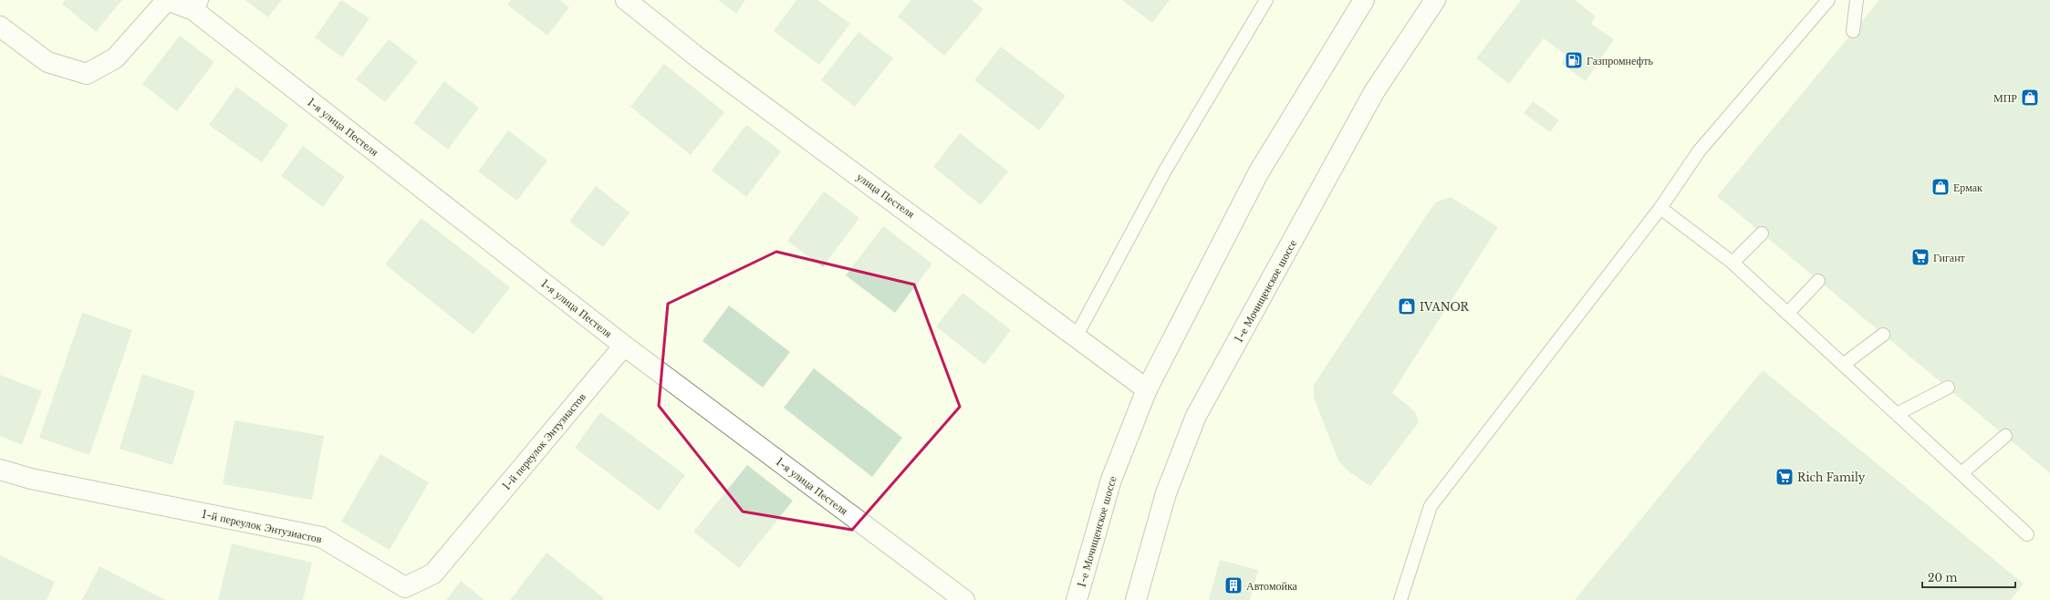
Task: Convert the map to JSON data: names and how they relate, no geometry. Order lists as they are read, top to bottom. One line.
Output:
{"streets":{"street":["1-я улица Пестеля","улица Пестеля","1-е Мочищенское шоссе","1-й переулок Энтузиастов"]},"crossings":[["1-я улица Пестеля","1-й переулок Энтузиастов"],["улица Пестеля","1-е Мочищенское шоссе"]],"places":{"fuel station":["Газпромнефть"],"shop":["МПР","Ермак","IVANOR"],"supermarket":["Гигант","Rich Family"],"building":["Автомойка"]},"scale_bar":"20 m"}
